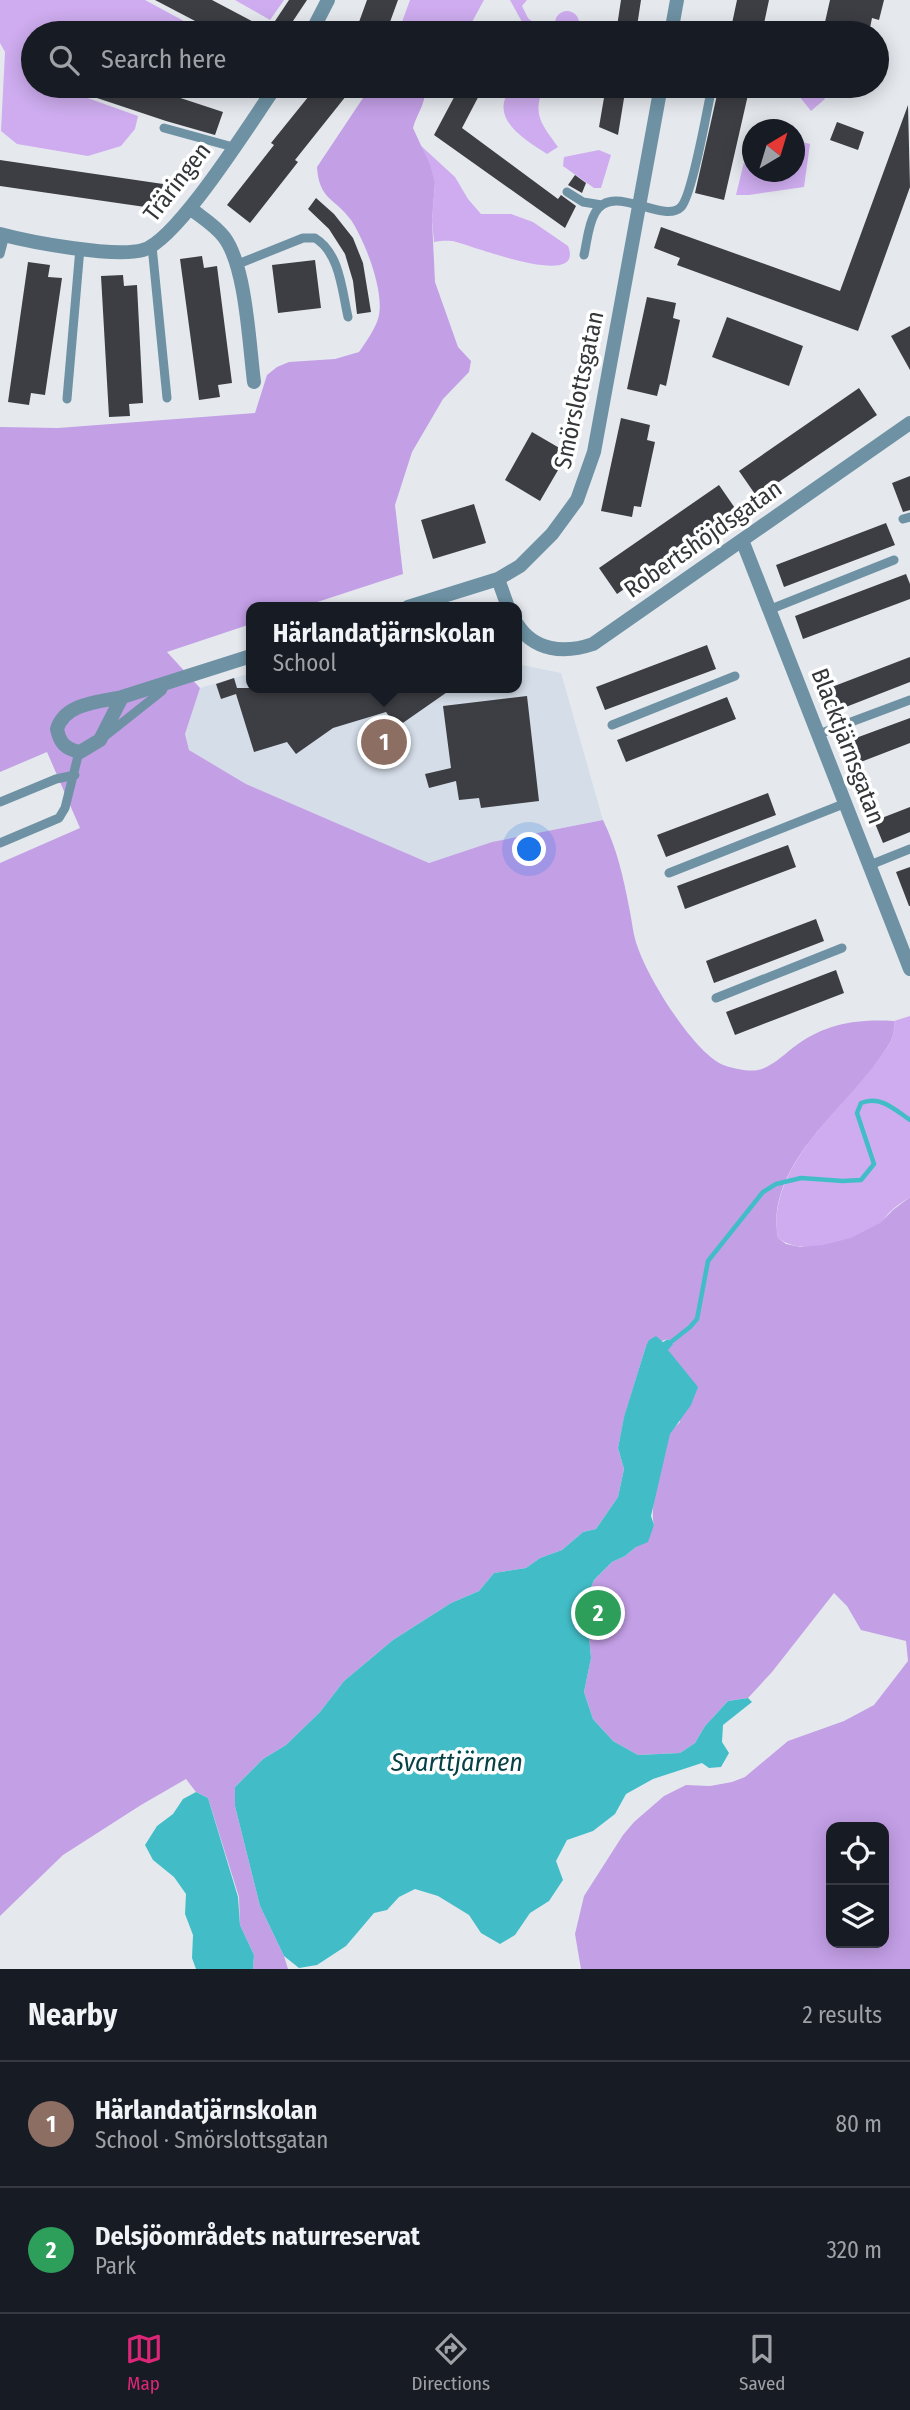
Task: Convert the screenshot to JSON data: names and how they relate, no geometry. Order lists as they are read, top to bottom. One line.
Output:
{"streets":{"street":["Träringen","Smörslottsgatan","Robertshöjdsgatan","Blacktjärnsgatan"]},"crossings":[["Robertshöjdsgatan","Blacktjärnsgatan"]],"water":["Svarttjärnen"],"north":"top right","page":{"search":"Search here","popup":["Härlandatjärnskolan","School"],"pins":["1","2"],"heading":["Nearby","2 results"],"list":[{"mark":"1","name":"Härlandatjärnskolan","note":"School · Smörslottsgatan","value":"80 m"},{"mark":"2","name":"Delsjöområdets naturreservat","note":"Park","value":"320 m"}],"nav":["Map","Directions","Saved"]}}
